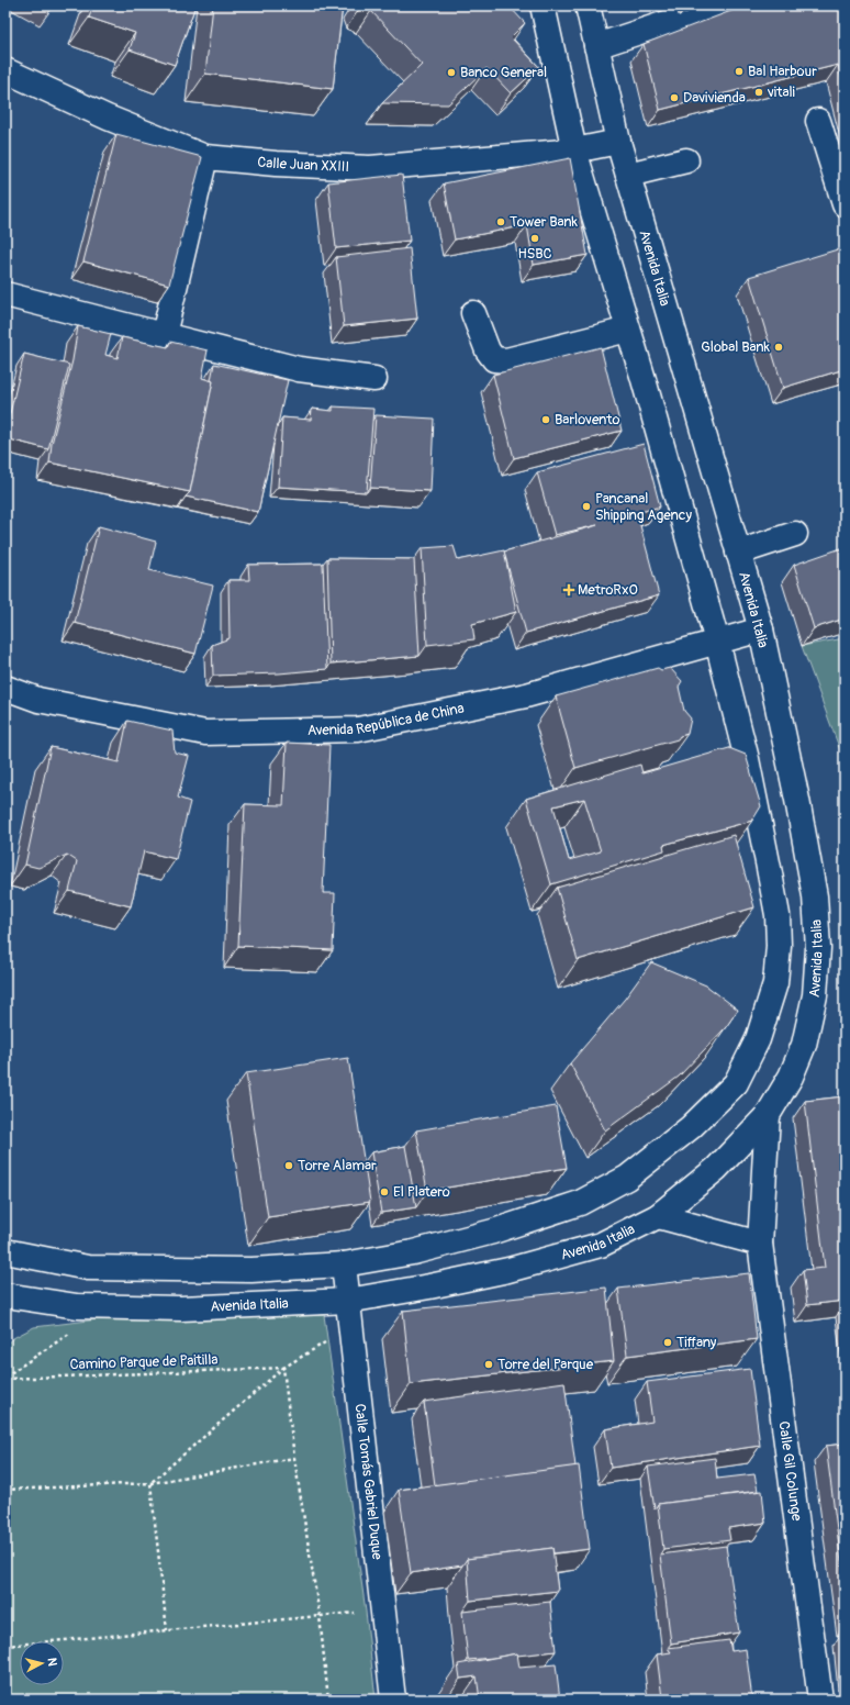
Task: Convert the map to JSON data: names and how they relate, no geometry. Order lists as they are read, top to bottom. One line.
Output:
{"streets":{"street":["Calle Juan XXIII","Avenida Italia","Avenida República de China","Calle Gil Colunge","Calle Tomás Gabriel Duque"],"path":["Camino Parque de Paitilla"]},"crossings":[["Calle Juan XXIII","Avenida Italia"],["Avenida Italia","Avenida República de China"],["Avenida Italia","Calle Gil Colunge"],["Avenida Italia","Calle Tomás Gabriel Duque"]],"places":{"other":["Bal Harbour","Banco General","vitali","Davivienda","Tower Bank","HSBC","Global Bank","Barlovento","Pancanal Shipping Agency","Torre Alamar","El Platero","Tiffany","Torre del Parque"],"health":["MetroRxO"]},"north":"right"}
